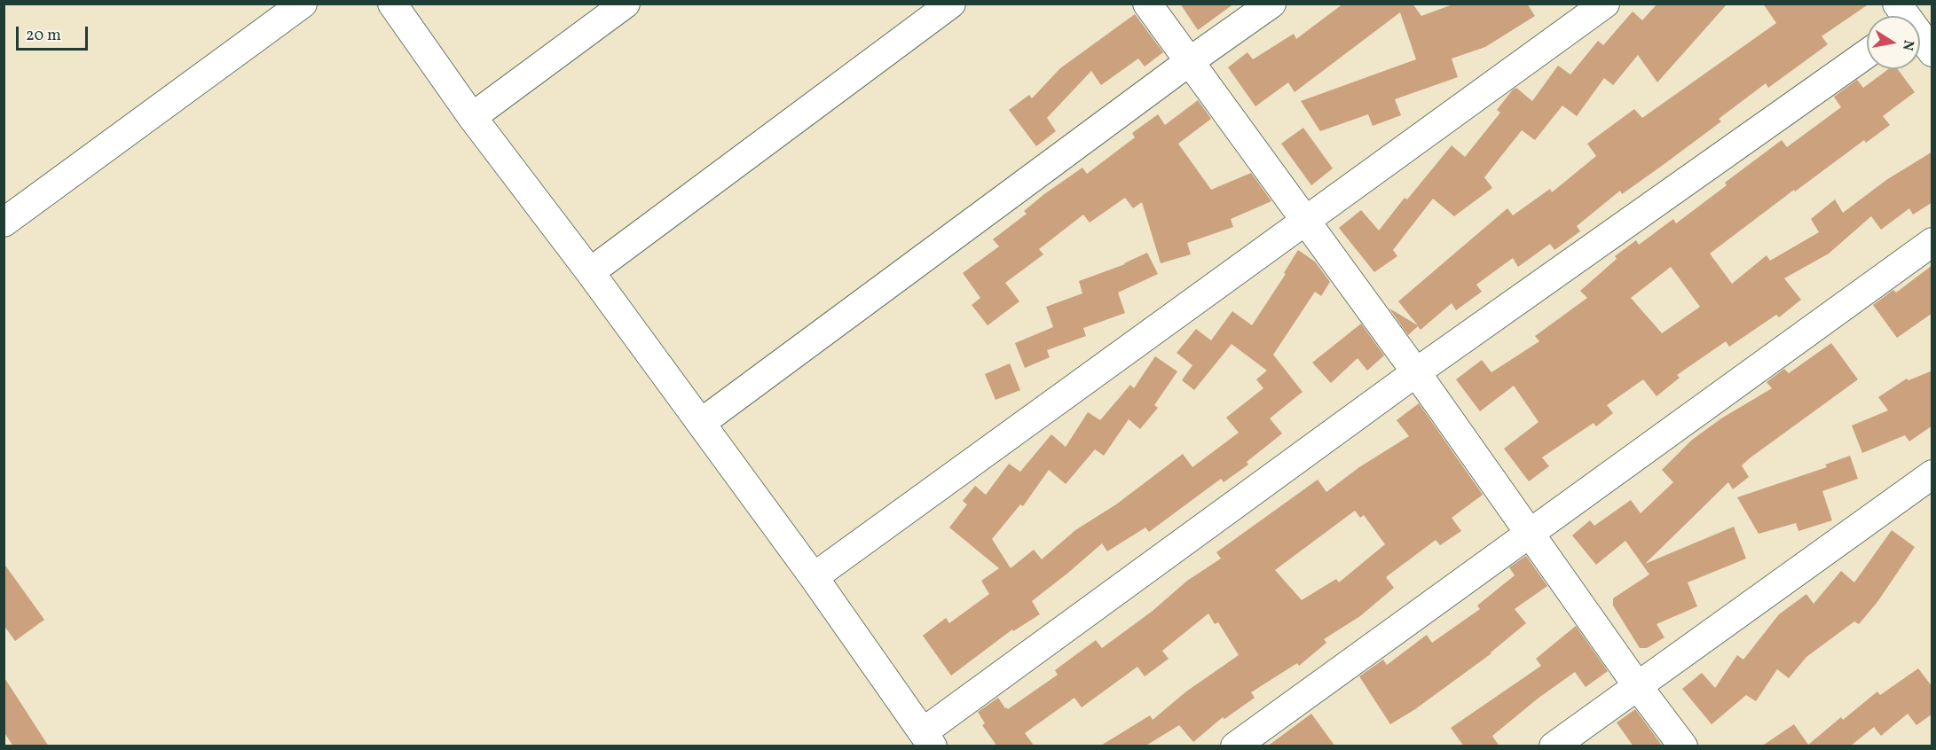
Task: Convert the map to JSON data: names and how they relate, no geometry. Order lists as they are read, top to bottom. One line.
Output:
{"scale_bar":"20 m","north":"right"}
